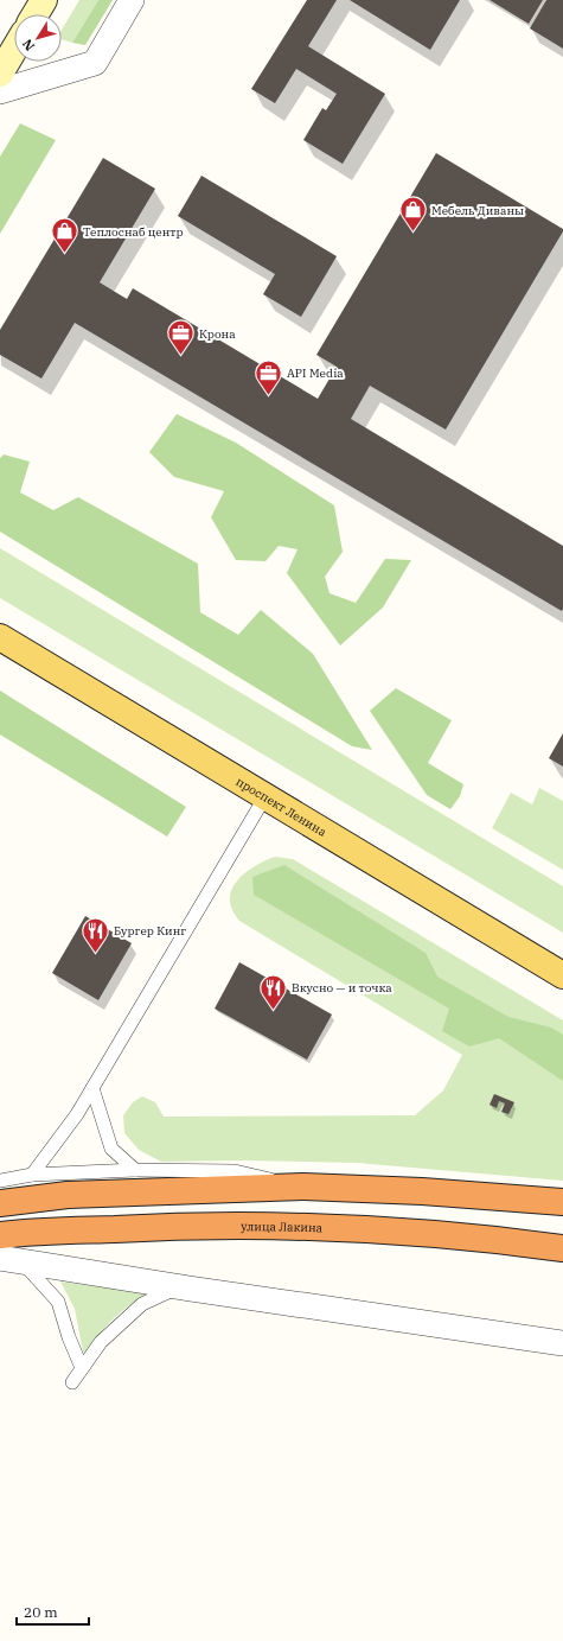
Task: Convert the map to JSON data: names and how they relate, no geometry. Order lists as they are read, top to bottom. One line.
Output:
{"streets":{"highway":["улица Лакина"],"main road":["проспект Ленина"]},"places":{"shop":["Мебель Диваны","Теплоснаб центр"],"office":["Крона","API Media"],"restaurant":["Бургер Кинг","Вкусно — и точка"]},"scale_bar":"20 m","north":"bottom left"}
